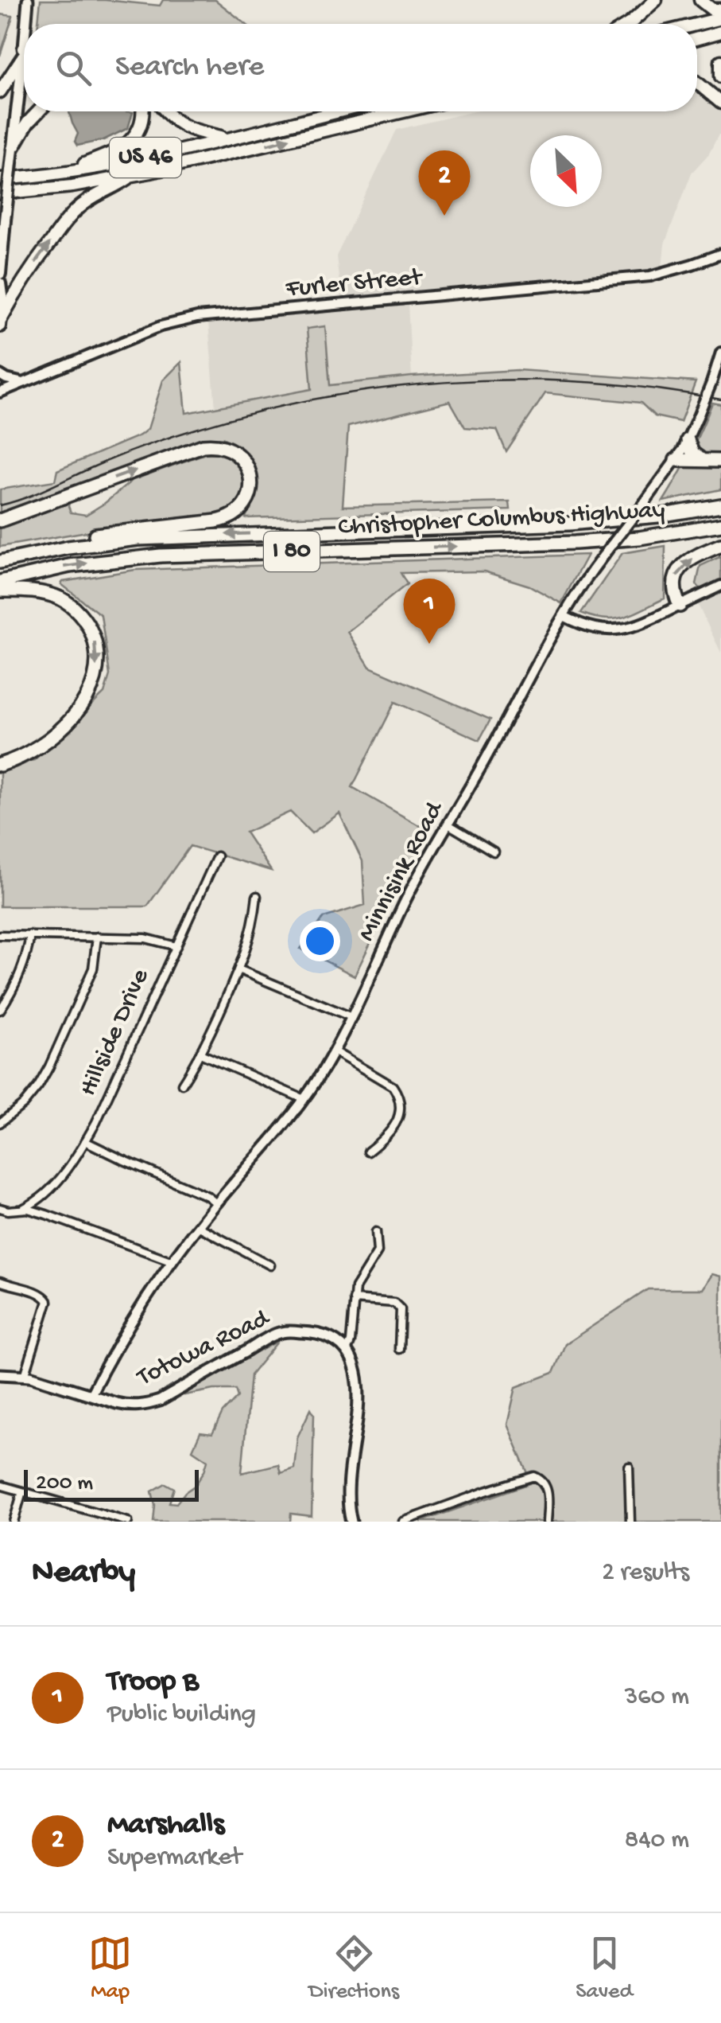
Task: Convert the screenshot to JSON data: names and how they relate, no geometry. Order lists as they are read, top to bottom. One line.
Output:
{"streets":{"highway":["US 46","Christopher Columbus Highway","I 80"],"main road":["Totowa Road"],"street":["Furler Street","Minnisink Road","Hillside Drive"]},"crossings":[["Minnisink Road","Totowa Road"]],"scale_bar":"200 m","north":"bottom right","page":{"search":"Search here","pins":["2","1"],"scale":"200 m","heading":["Nearby","2 results"],"list":[{"mark":"1","name":"Troop B","note":"Public building","value":"360 m"},{"mark":"2","name":"Marshalls","note":"Supermarket","value":"840 m"}],"nav":["Map","Directions","Saved"]}}
